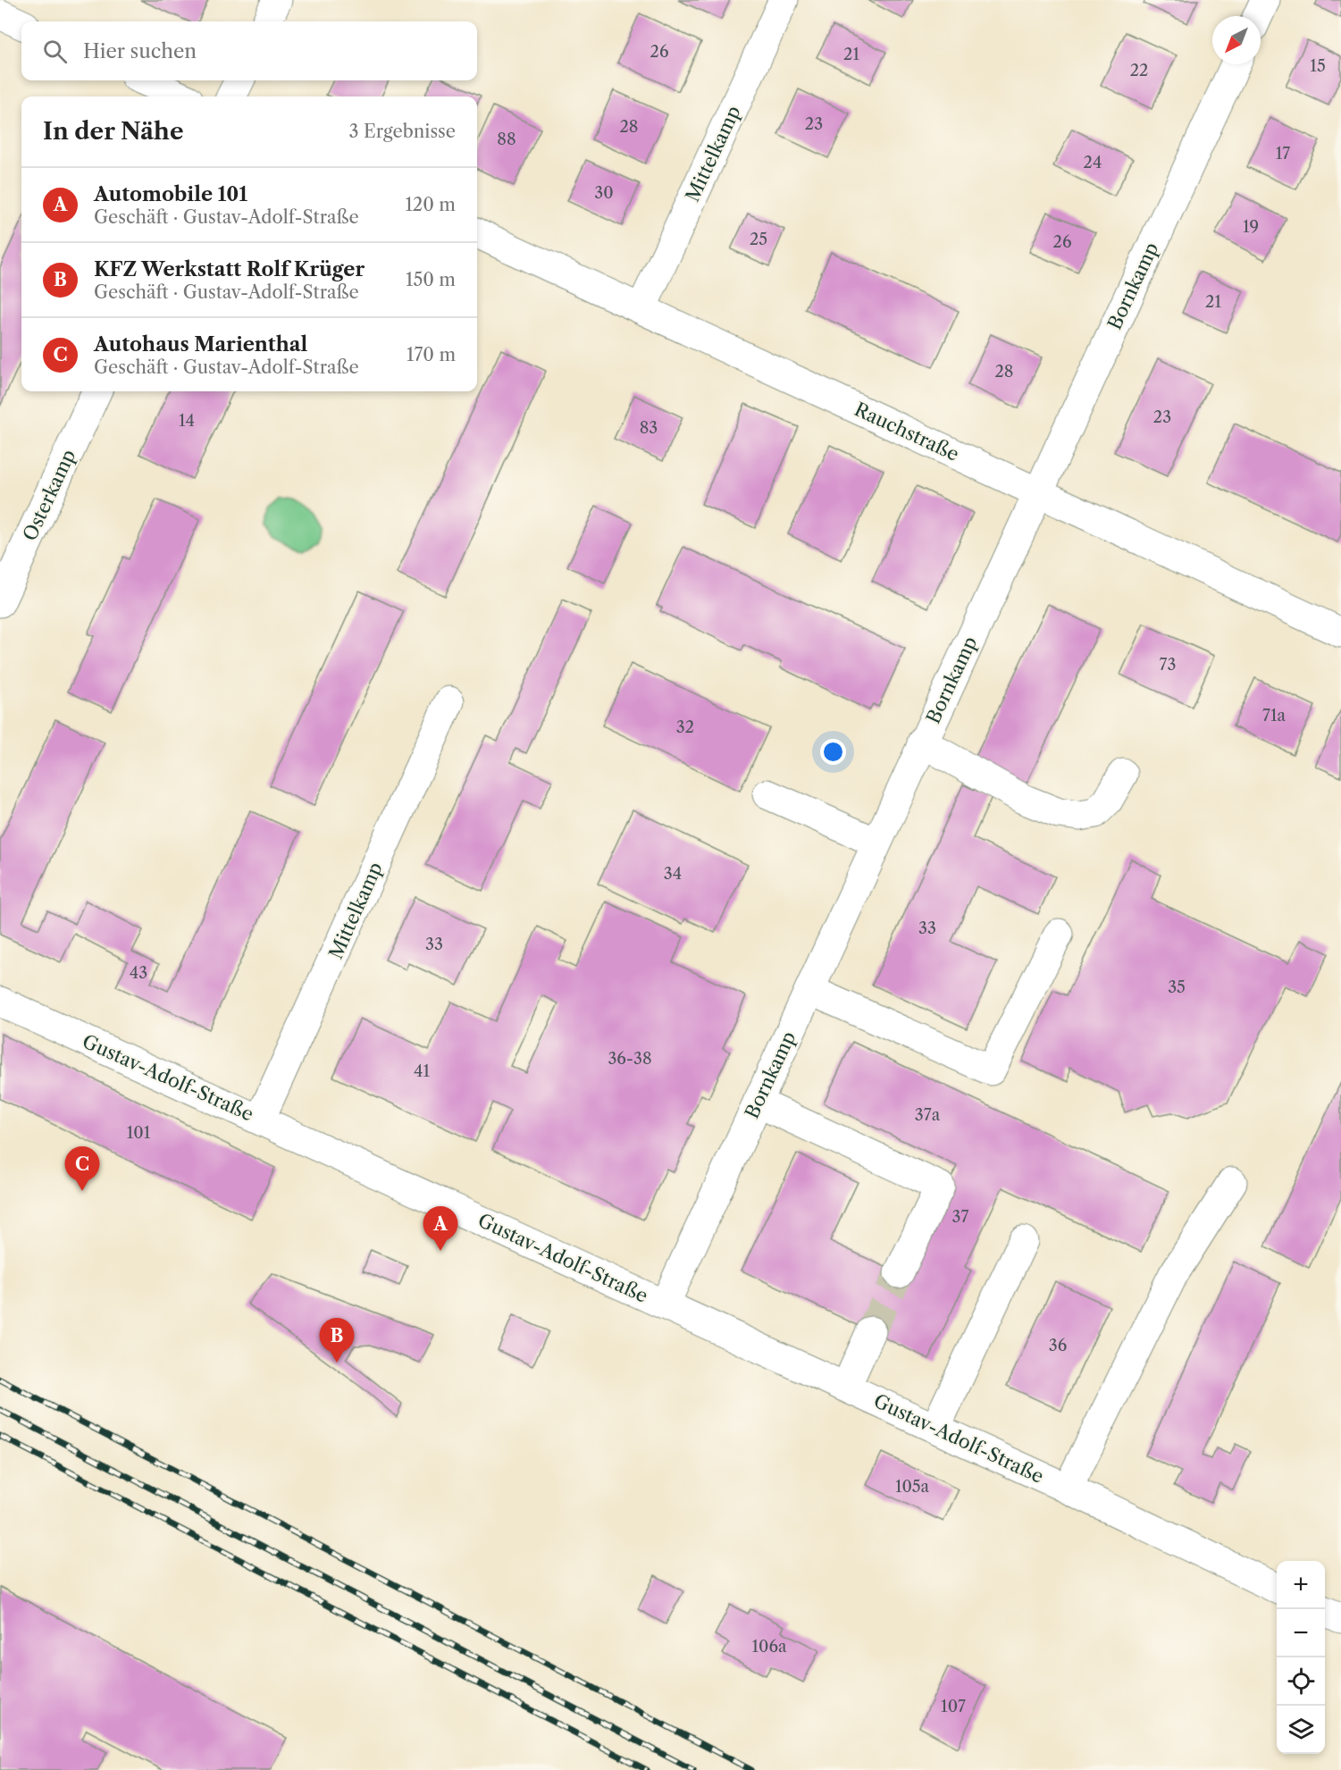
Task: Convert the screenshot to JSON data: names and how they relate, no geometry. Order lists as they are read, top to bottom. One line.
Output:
{"streets":{"street":["Mittelkamp","Bornkamp","Rauchstraße","Osterkamp","Gustav-Adolf-Straße"]},"crossings":[["Mittelkamp","Rauchstraße"],["Mittelkamp","Gustav-Adolf-Straße"],["Bornkamp","Rauchstraße"],["Bornkamp","Gustav-Adolf-Straße"]],"house_numbers":["26","21","15","22","23","28","88","17","24","30","19","25","26","21","28","23","14","83","73","71a","32","34","33","33","43","35","36-38","41","37a","101","37","36","105a","106a","107"],"north":"bottom left","page":{"search":"Hier suchen","heading":["In der Nähe","3 Ergebnisse"],"list":[{"mark":"A","name":"Automobile 101","note":"Geschäft · Gustav-Adolf-Straße","value":"120 m"},{"mark":"B","name":"KFZ Werkstatt Rolf Krüger","note":"Geschäft · Gustav-Adolf-Straße","value":"150 m"},{"mark":"C","name":"Autohaus Marienthal","note":"Geschäft · Gustav-Adolf-Straße","value":"170 m"}],"pins":["C","A","B"],"map_buttons":["+","−"]}}
